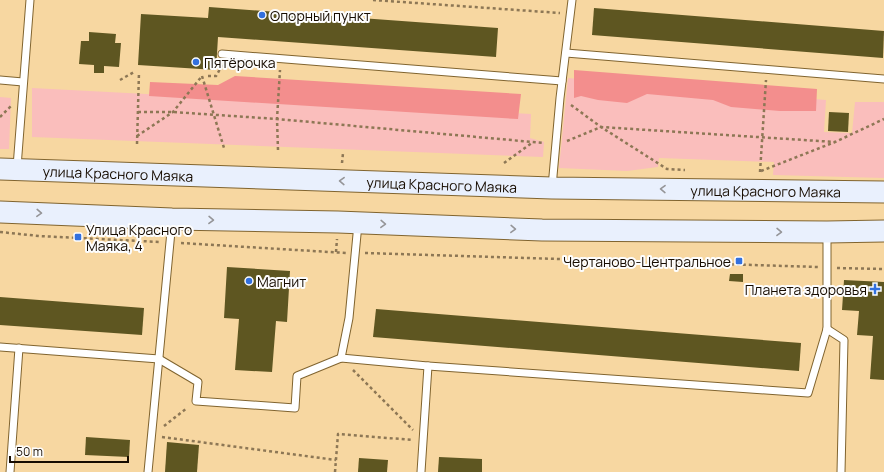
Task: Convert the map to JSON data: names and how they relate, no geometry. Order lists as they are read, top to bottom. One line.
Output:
{"streets":{"street":["улица Красного Маяка"]},"places":{"other":["Опорный пункт","Пятёрочка","Магнит"],"transit":["Улица Красного Маяка, 4","Чертаново-Центральное"],"health":["Планета здоровья"]},"scale_bar":"50 m"}
